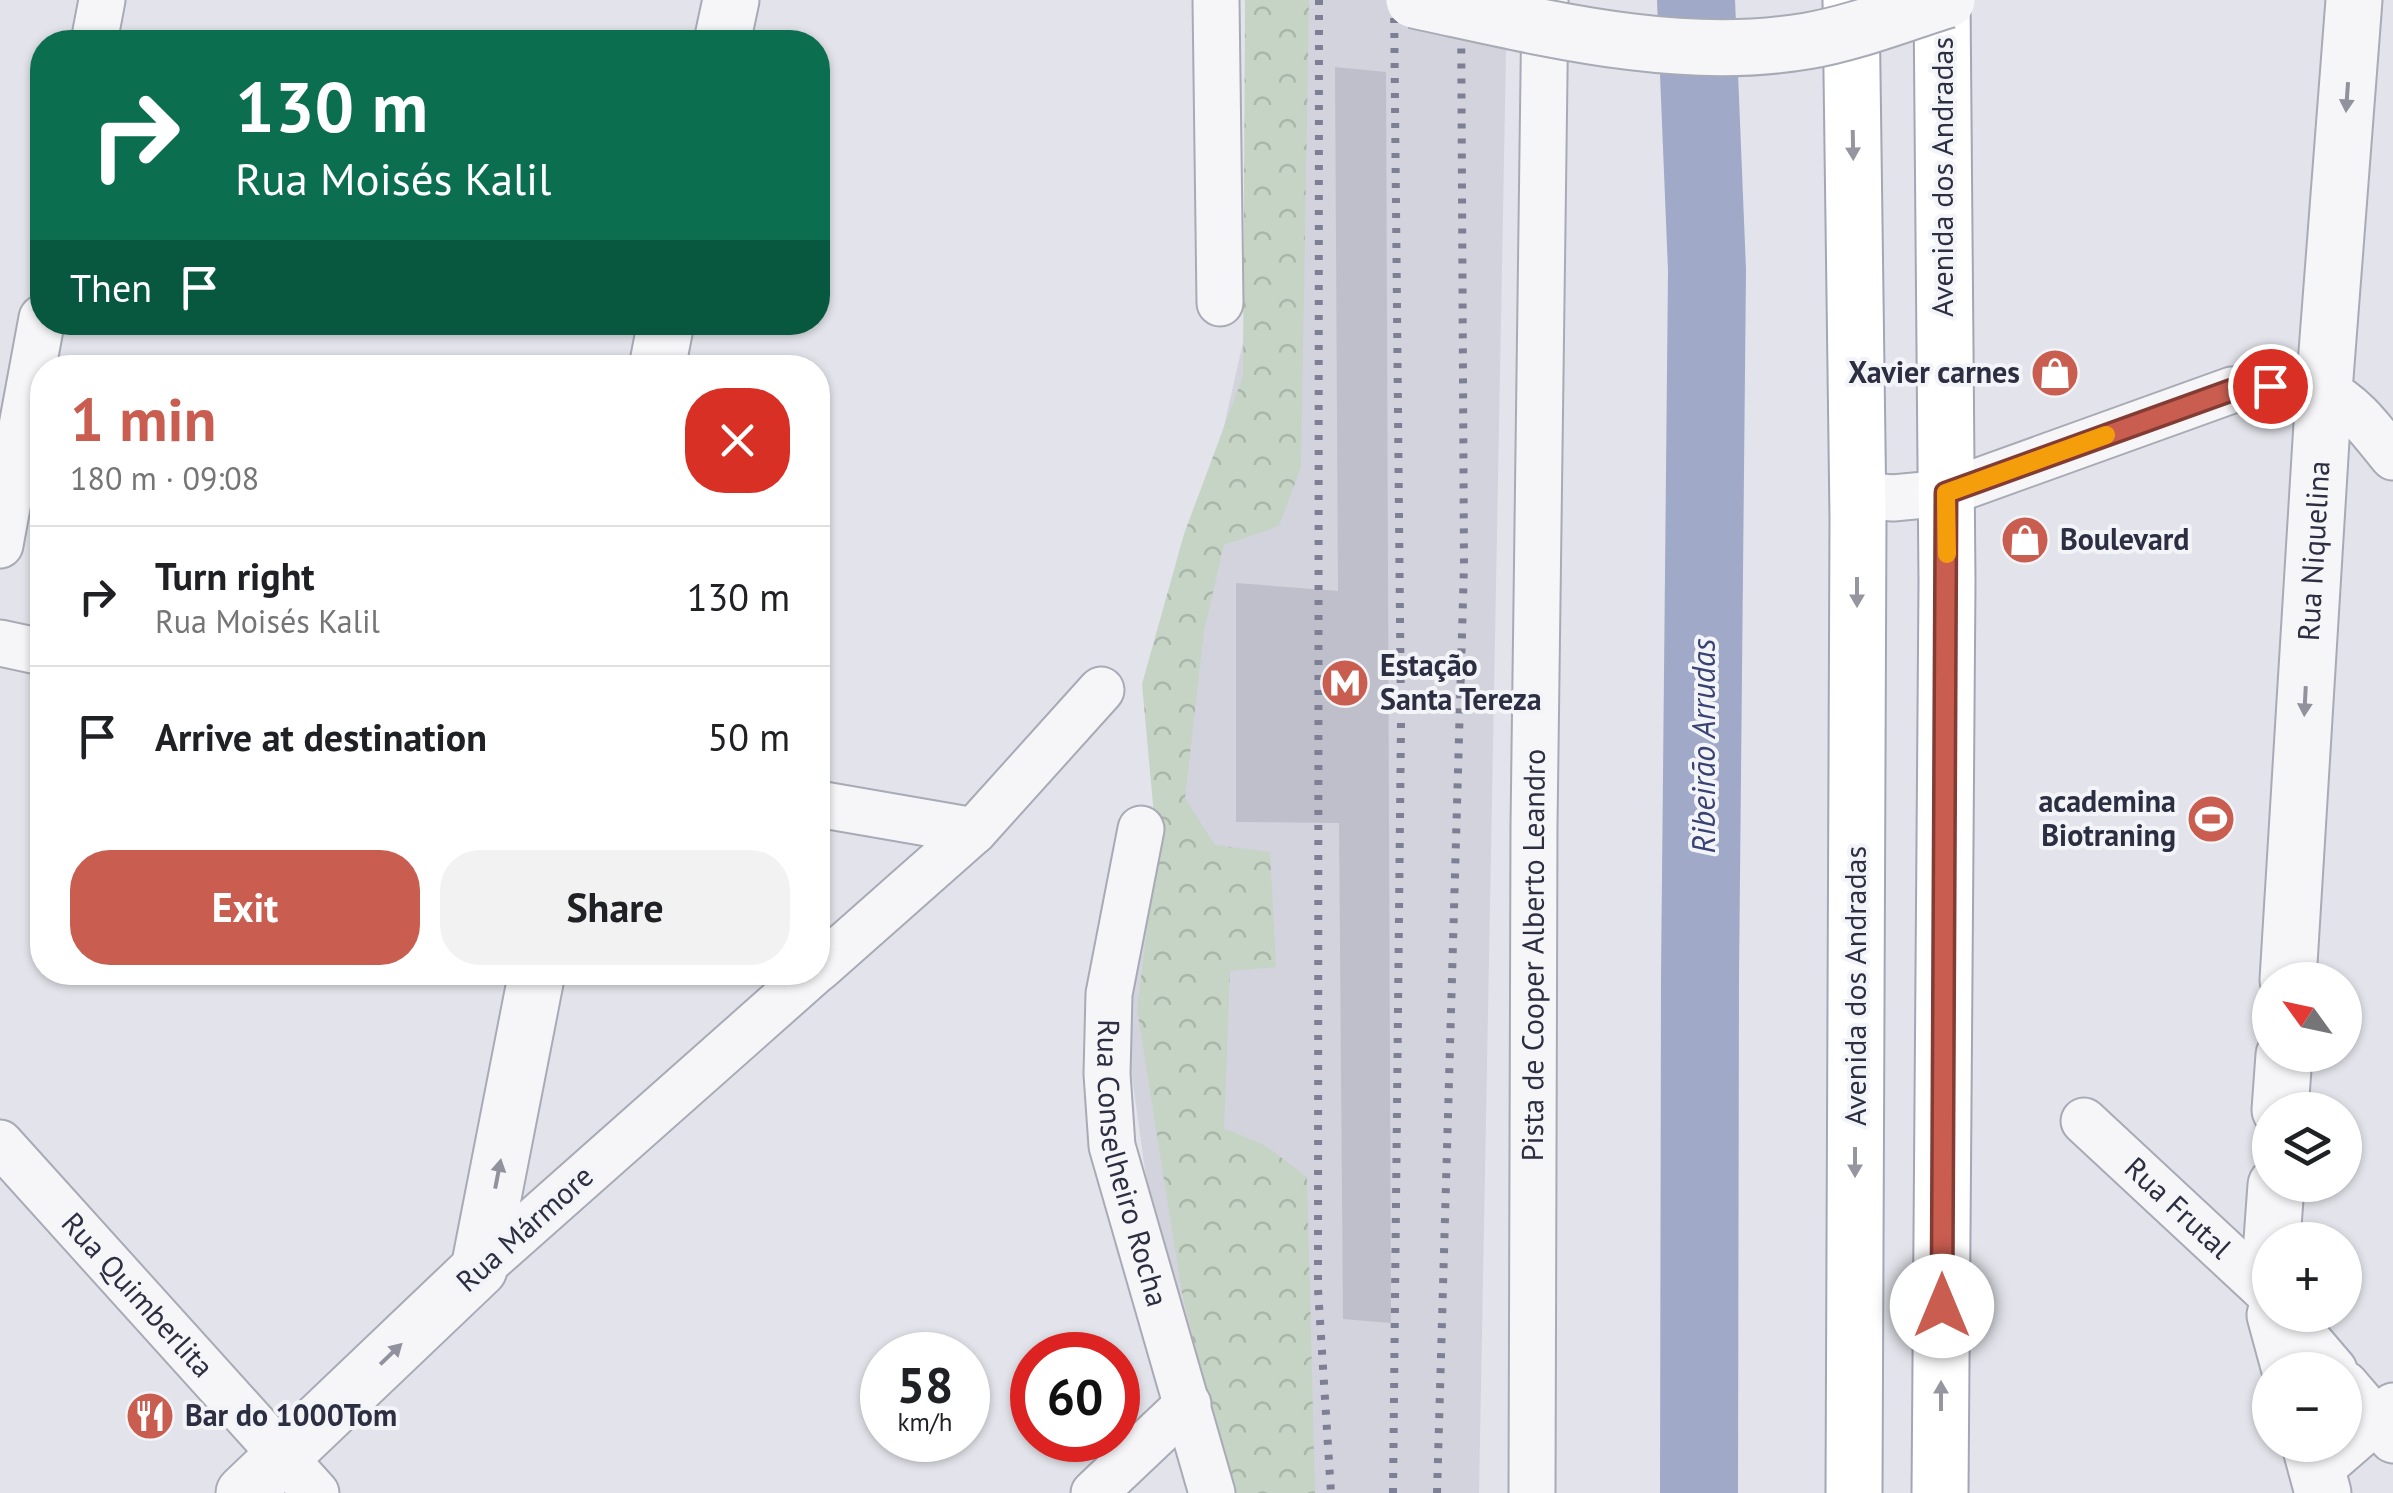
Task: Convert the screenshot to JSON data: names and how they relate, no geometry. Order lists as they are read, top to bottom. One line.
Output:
{"streets":{"main road":["Avenida dos Andradas"],"street":["Rua Niquelina","Pista de Cooper Alberto Leandro","Rua Conselheiro Rocha","Rua Frutal","Rua Mármore","Rua Quimberlita"]},"crossings":[["Rua Mármore","Rua Quimberlita"]],"one_way":["Rua Niquelina"],"water":["Ribeirão Arrudas"],"places":{"shop":["Xavier carnes","Boulevard"],"metro station":["Estação Santa Tereza"],"sports":["academina Biotraning"],"restaurant":["Bar do 1000Tom"]},"north":"top left","page":{"turn":["130 m","Rua Moisés Kalil"],"then":"Then","heading":["1 min","180 m · 09:08"],"list":[{"name":"Turn right","note":"Rua Moisés Kalil","value":"130 m"},{"name":"Arrive at destination","value":"50 m"}],"buttons":["Exit","Share"],"map_buttons":["+","−"],"speed":"58 km/h","limit":"60"}}
